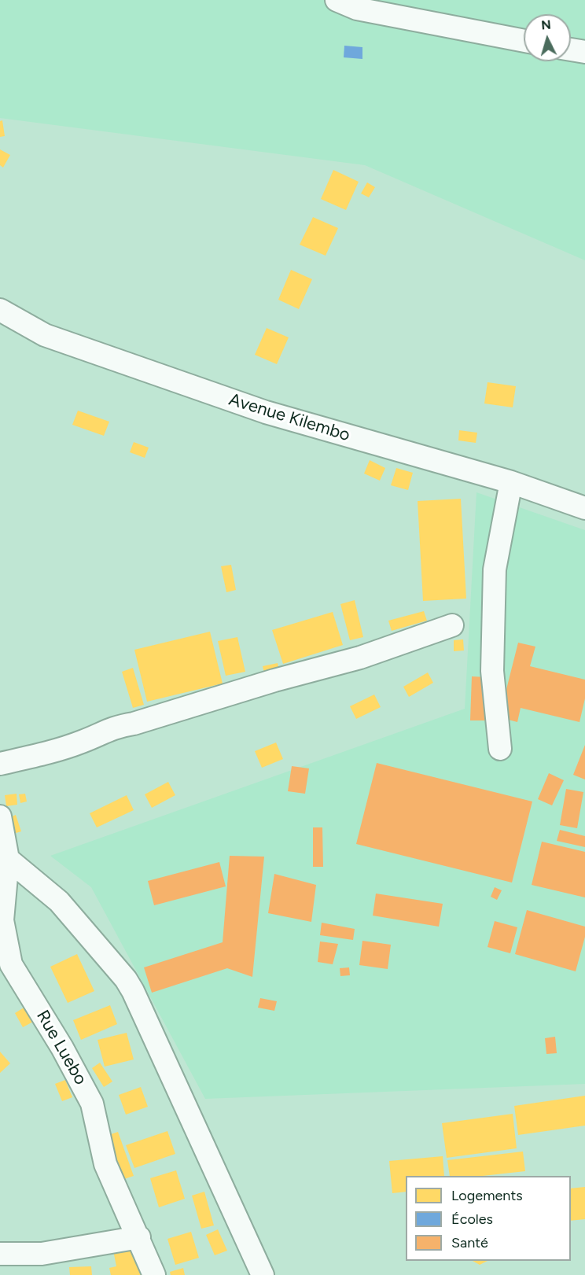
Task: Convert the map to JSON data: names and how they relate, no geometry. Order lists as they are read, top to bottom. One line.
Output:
{"streets":{"street":["Avenue Kilembo","Rue Luebo"]},"legend":["Logements","Écoles","Santé"],"north":"top"}
